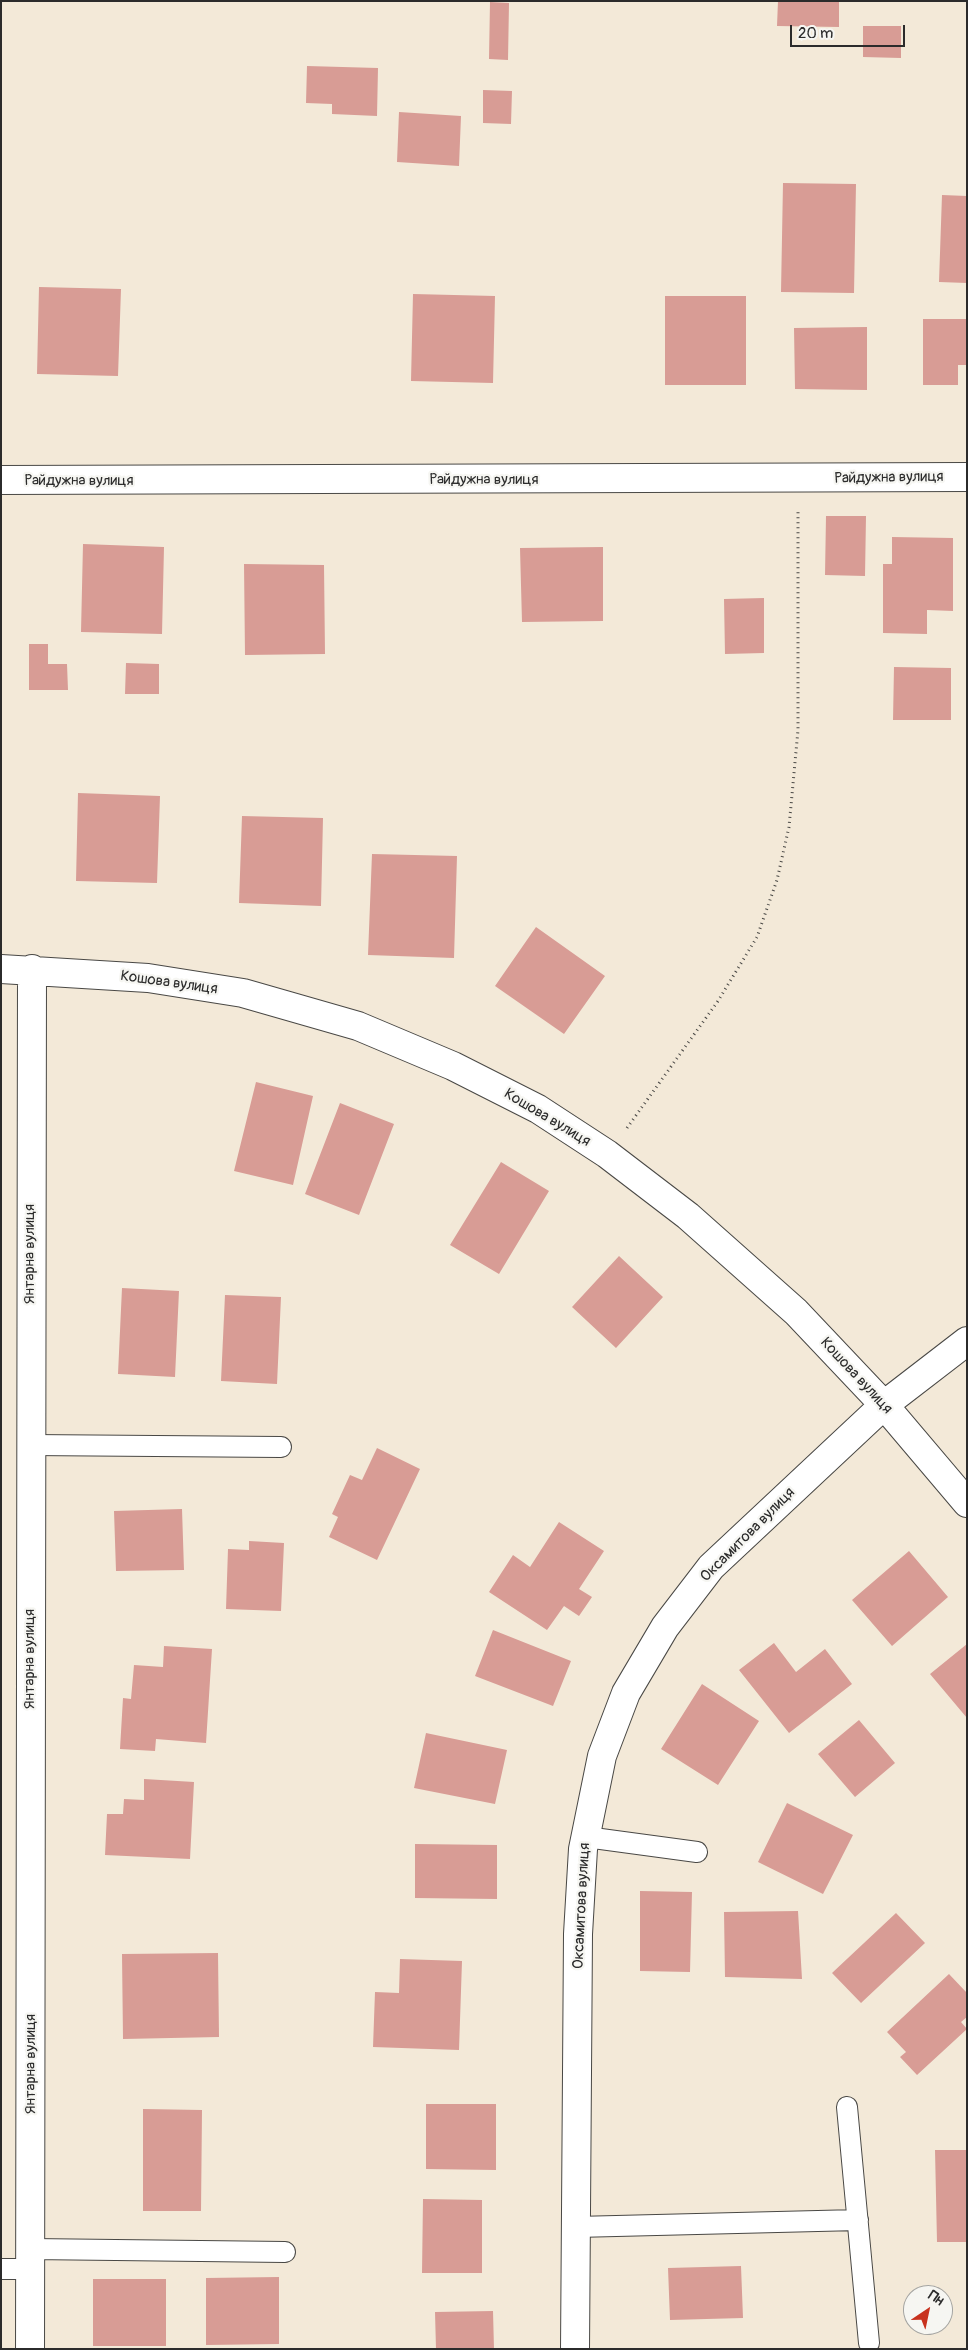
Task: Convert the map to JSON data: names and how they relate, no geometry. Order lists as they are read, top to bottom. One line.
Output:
{"streets":{"street":["Райдужна вулиця","Кошова вулиця","Янтарна вулиця","Оксамитова вулиця"]},"crossings":[["Кошова вулиця","Янтарна вулиця"],["Кошова вулиця","Оксамитова вулиця"]],"scale_bar":"20 m","north":"top right"}
